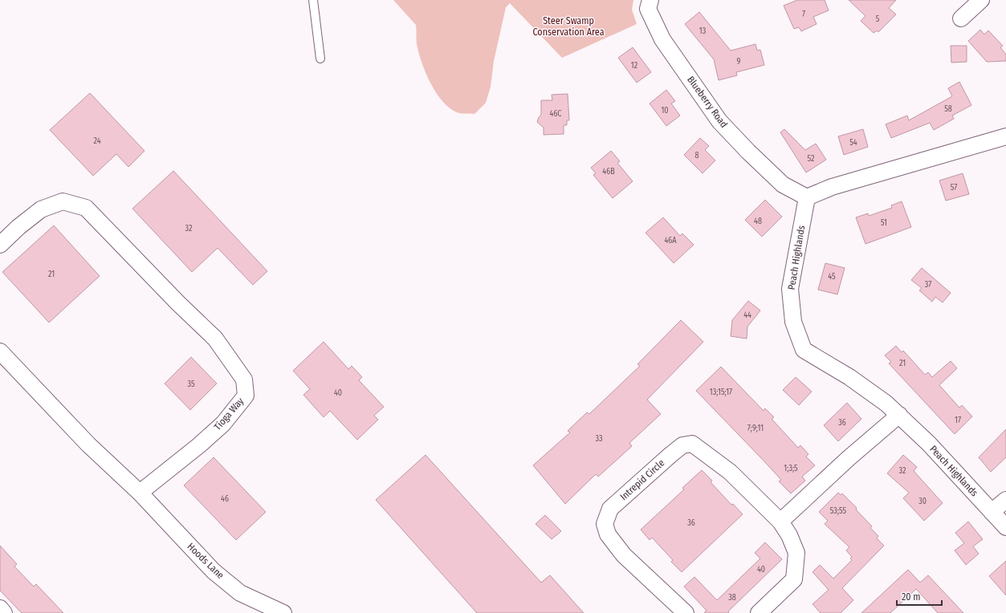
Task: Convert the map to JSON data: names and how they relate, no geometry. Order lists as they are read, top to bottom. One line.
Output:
{"streets":{"street":["Blueberry Road","Peach Highlands","Tioga Way","Intrepid Circle","Hoods Lane"]},"crossings":[["Blueberry Road","Peach Highlands"],["Tioga Way","Hoods Lane"]],"parks":["Steer Swamp Conservation Area"],"house_numbers":["7","5","13","9","12","58","10","46C","24","54","8","52","46B","57","48","51","32","46A","21","45","37","44","21","35","13;15;17","40","17","36","7;9;11","33","1;3;5","32","46","30","53;55","36","40","38"],"scale_bar":"20 m"}
